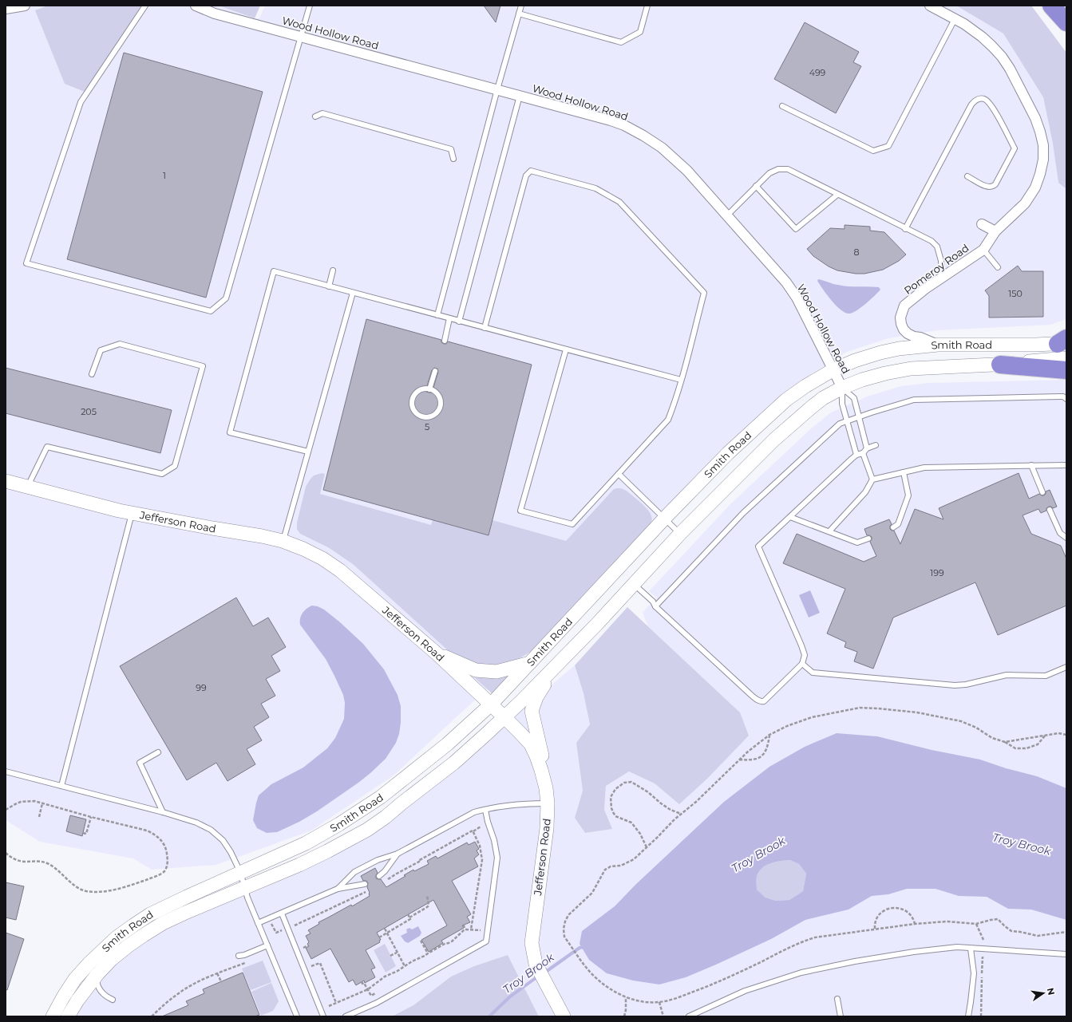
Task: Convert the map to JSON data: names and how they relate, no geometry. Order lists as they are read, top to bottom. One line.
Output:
{"streets":{"main road":["Smith Road","Jefferson Road"],"street":["Wood Hollow Road","Pomeroy Road"]},"crossings":[["Wood Hollow Road","Smith Road"],["Pomeroy Road","Smith Road"],["Smith Road","Jefferson Road"]],"water":["Troy Brook"],"house_numbers":["499","1","8","150","205","5","199","99"],"north":"right"}
